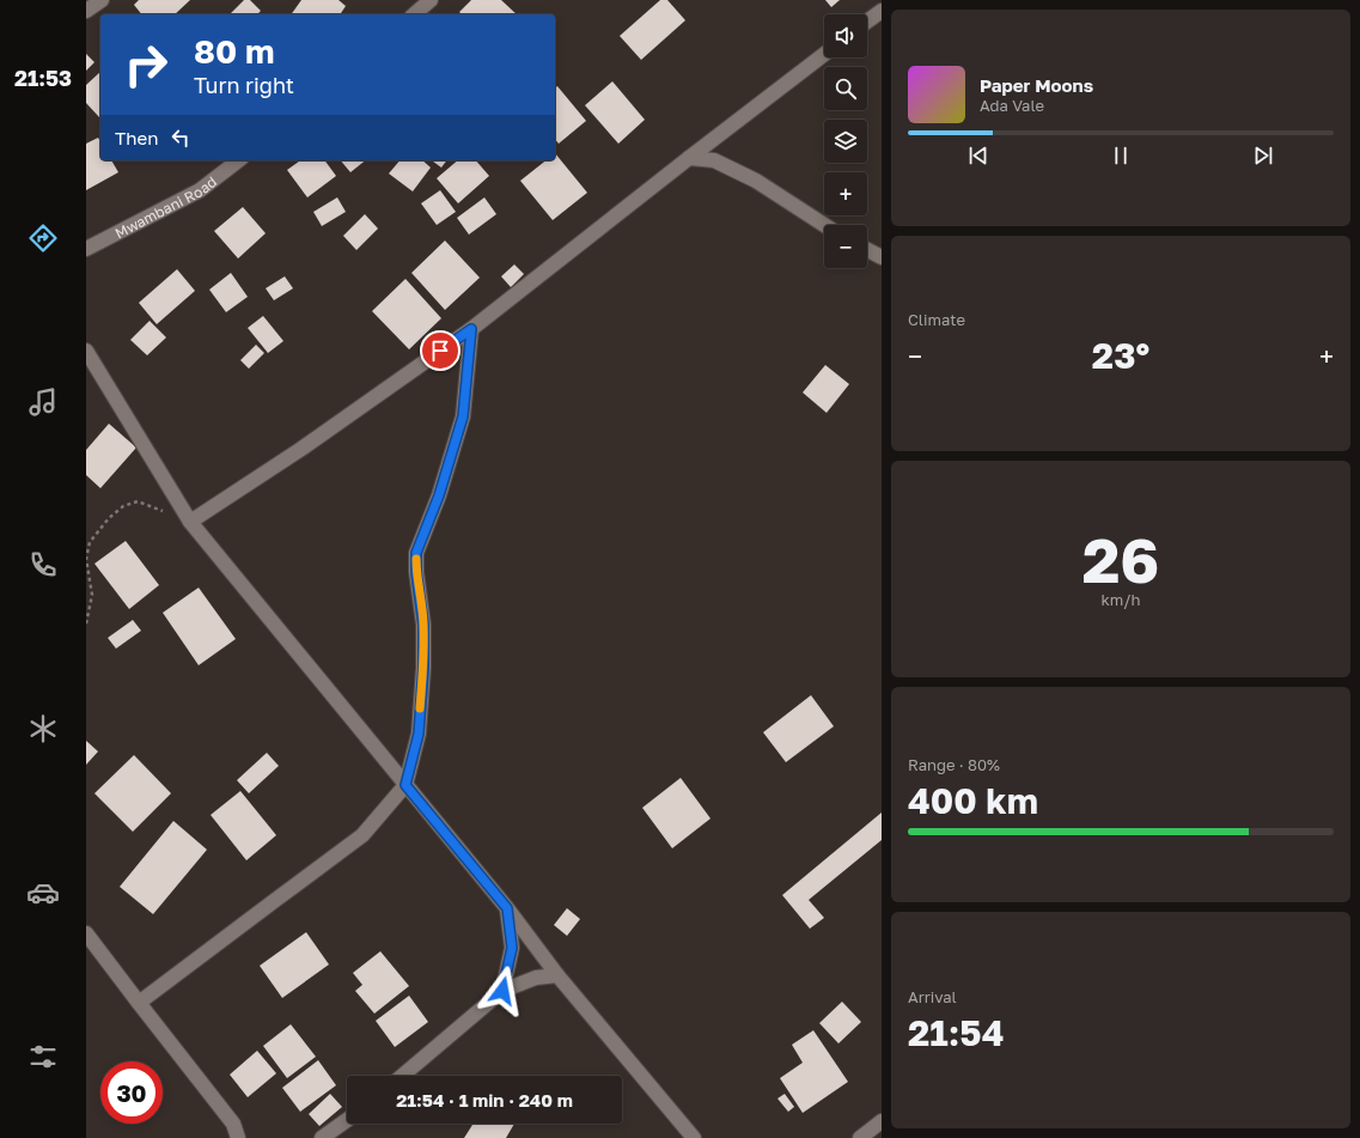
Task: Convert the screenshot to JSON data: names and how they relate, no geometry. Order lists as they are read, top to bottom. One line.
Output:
{"streets":{"street":["Mwambani Road"]},"page":{"tabs":"21:53","map_buttons":["+","−"],"turn":["80 m","Turn right"],"song":["Paper Moons","Ada Vale"],"then":"Then","tile":["Climate",["26","km/h"],["Range · 80%","400 km"],["Arrival","21:54"]],"heat":["−","23°","+"],"limit":"30","trip":"21:54 · 1 min · 240 m"}}
